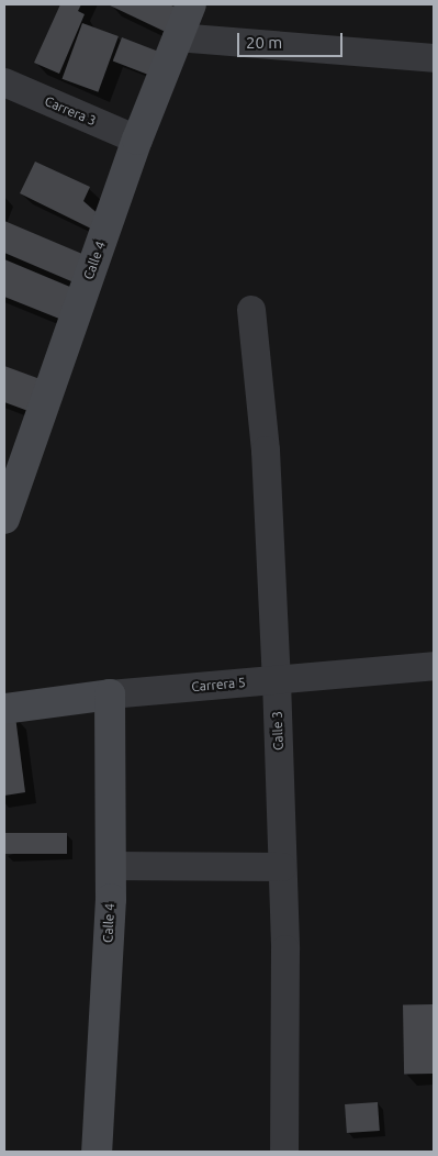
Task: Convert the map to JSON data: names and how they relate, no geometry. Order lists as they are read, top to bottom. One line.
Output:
{"streets":{"street":["Carrera 3","Calle 4","Carrera 5","Calle 3"]},"crossings":[["Carrera 3","Calle 4"],["Calle 4","Carrera 5"],["Carrera 5","Calle 3"]],"scale_bar":"20 m"}
